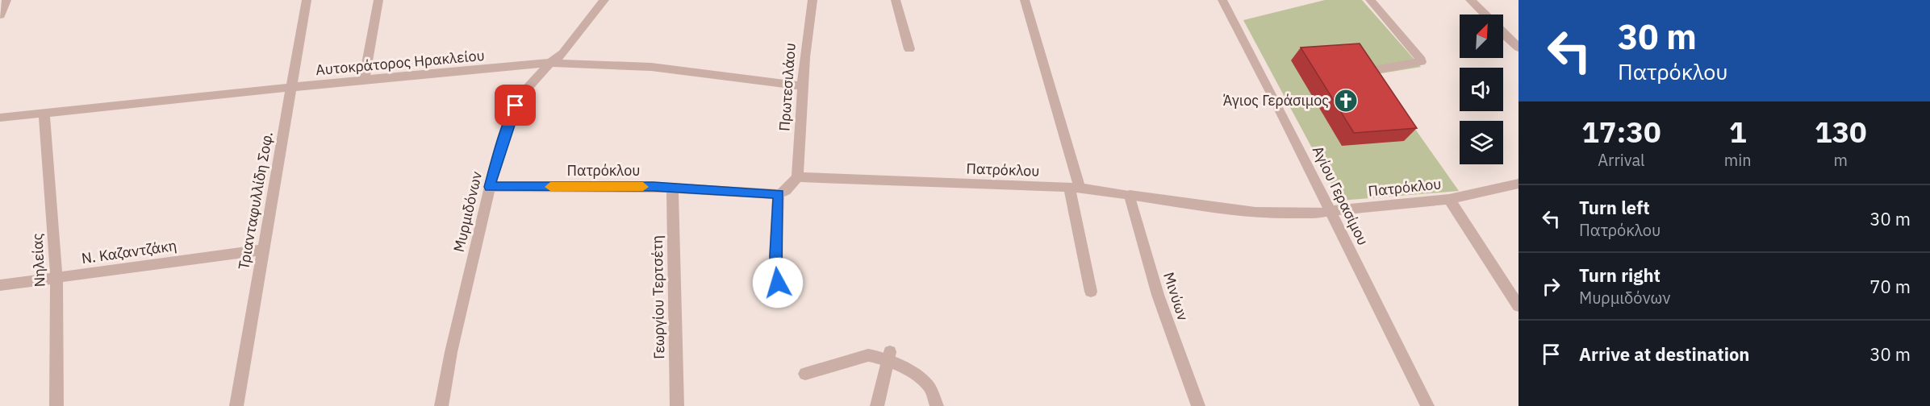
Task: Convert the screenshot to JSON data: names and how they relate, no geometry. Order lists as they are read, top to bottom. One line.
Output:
{"streets":{"street":["Αυτοκράτορος Ηρακλείου","Πρωτεσιλάου","Πατρόκλου","Αγίου Γερασίμου","Τριανταφυλλίδη Σοφ.","Μυρμιδόνων","Ν. Καζαντζάκη","Νηλείας","Μινύων","Γεωργίου Τερτσέτη"]},"crossings":[["Αυτοκράτορος Ηρακλείου","Πρωτεσιλάου"],["Αυτοκράτορος Ηρακλείου","Τριανταφυλλίδη Σοφ."],["Αυτοκράτορος Ηρακλείου","Μυρμιδόνων"],["Αυτοκράτορος Ηρακλείου","Νηλείας"],["Πρωτεσιλάου","Πατρόκλου"],["Πατρόκλου","Αγίου Γερασίμου"],["Πατρόκλου","Μυρμιδόνων"],["Πατρόκλου","Μινύων"],["Πατρόκλου","Γεωργίου Τερτσέτη"],["Τριανταφυλλίδη Σοφ.","Ν. Καζαντζάκη"],["Ν. Καζαντζάκη","Νηλείας"]],"places":{"church":["Άγιος Γεράσιμος"]},"north":"top right","page":{"turn":["30 m","Πατρόκλου"],"eta":["17:30","Arrival","1","min","130","m"],"list":[{"name":"Turn left","note":"Πατρόκλου","value":"30 m"},{"name":"Turn right","note":"Μυρμιδόνων","value":"70 m"},{"name":"Arrive at destination","value":"30 m"}]}}
